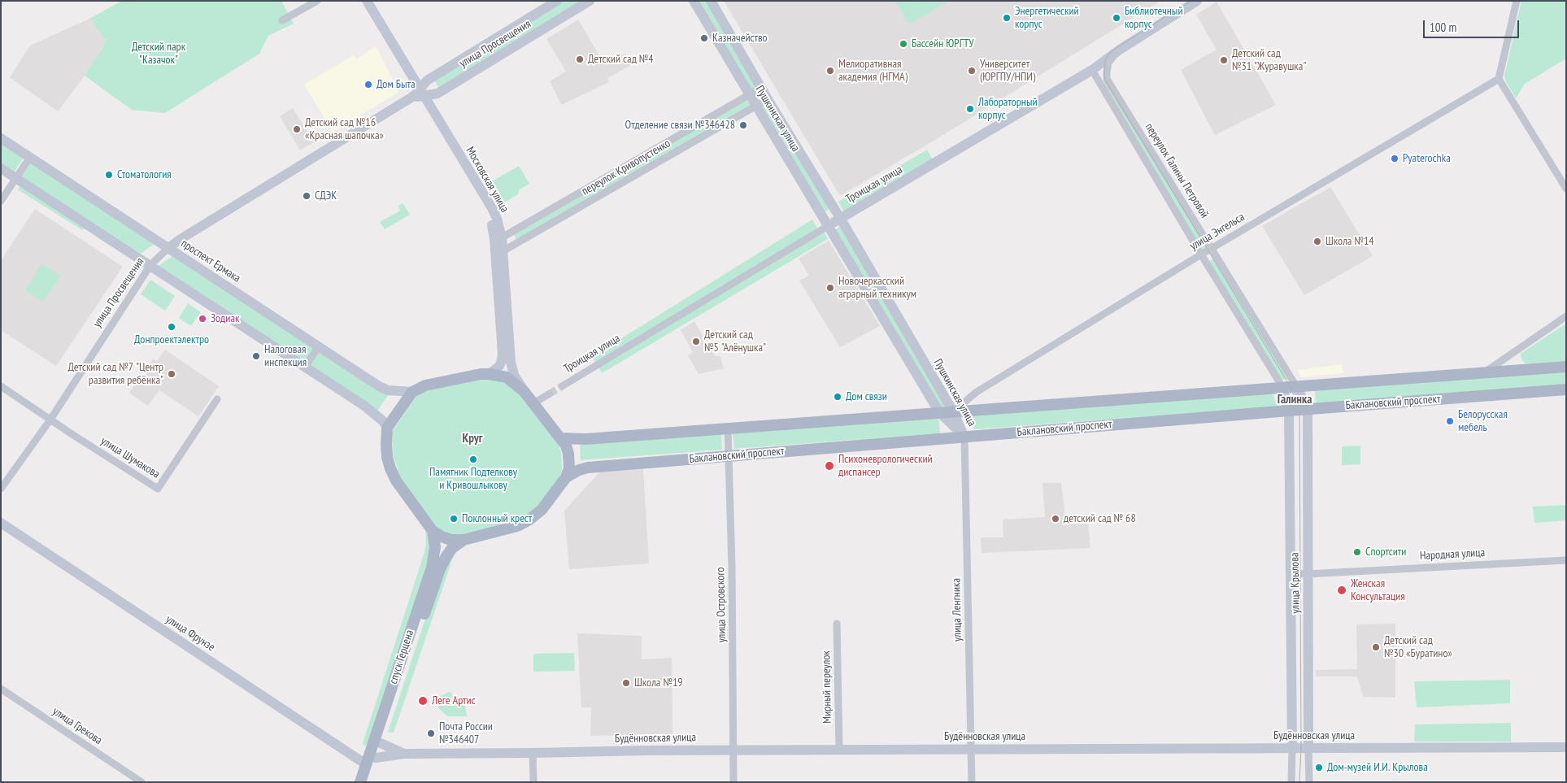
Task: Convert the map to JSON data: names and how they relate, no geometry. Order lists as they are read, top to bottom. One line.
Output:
{"streets":{"main road":["Баклановский проспект","спуск Герцена"],"street":["улица Просвещения","Пушкинская улица","переулок Кривопустенко","переулок Галины Петровой","Московская улица","Троицкая улица","улица Энгельса","проспект Ермака","улица Шумакова","Народная улица","улица Крылова","улица Островского","улица Ленгника","улица Фрунзе","Мирный переулок","улица Грекова","Будённовская улица"]},"crossings":[["улица Просвещения","Московская улица"],["улица Просвещения","проспект Ермака"],["улица Просвещения","улица Шумакова"],["Пушкинская улица","переулок Кривопустенко"],["Пушкинская улица","Троицкая улица"],["Пушкинская улица","улица Энгельса"],["Пушкинская улица","Баклановский проспект"],["Пушкинская улица","улица Ленгника"],["переулок Кривопустенко","Московская улица"],["переулок Галины Петровой","Троицкая улица"],["переулок Галины Петровой","улица Энгельса"],["переулок Галины Петровой","Баклановский проспект"],["переулок Галины Петровой","улица Крылова"],["улица Энгельса","Баклановский проспект"],["Баклановский проспект","улица Крылова"],["Баклановский проспект","улица Островского"],["Баклановский проспект","улица Ленгника"],["Народная улица","улица Крылова"],["улица Крылова","Будённовская улица"],["улица Островского","Будённовская улица"],["улица Ленгника","Будённовская улица"],["улица Фрунзе","спуск Герцена"],["спуск Герцена","Будённовская улица"],["Мирный переулок","Будённовская улица"]],"districts":["Галинка","Круг"],"parks":["Детский парк \"Казачок\""],"places":["Энергетический корпус","Библиотечный корпус","Казначейство","Бассейн ЮРГТУ","Детский сад №4","Детский сад №31 \"Журавушка\"","Мелиоративная академия (НГМА)","Университет (ЮРГПУ/НПИ)","Дом Быта","Лабораторный корпус","Отделение связи №346428","Детский сад №16 «Красная шапочка»","Pyaterochka","Стоматология","СДЭК","Школа №14","Новочеркасский аграрный техникум","Зодиак","Донпроектэлектро","Детский сад №5 \"Алёнушка\"","Налоговая инспекция","Детский сад №7 \"Центр развития ребёнка\"","Дом связи","Белорусская мебель","Памятник Подтелкову и Кривошлыкову","Психоневрологический диспансер","Поклонный крест","детский сад № 68","Спортсити","Женская Консультация","Детский сад №30 «Буратино»","Школа №19","Леге Артис","Почта России №346407","Дом-музей И.И. Крылова"],"scale_bar":"100 m"}
